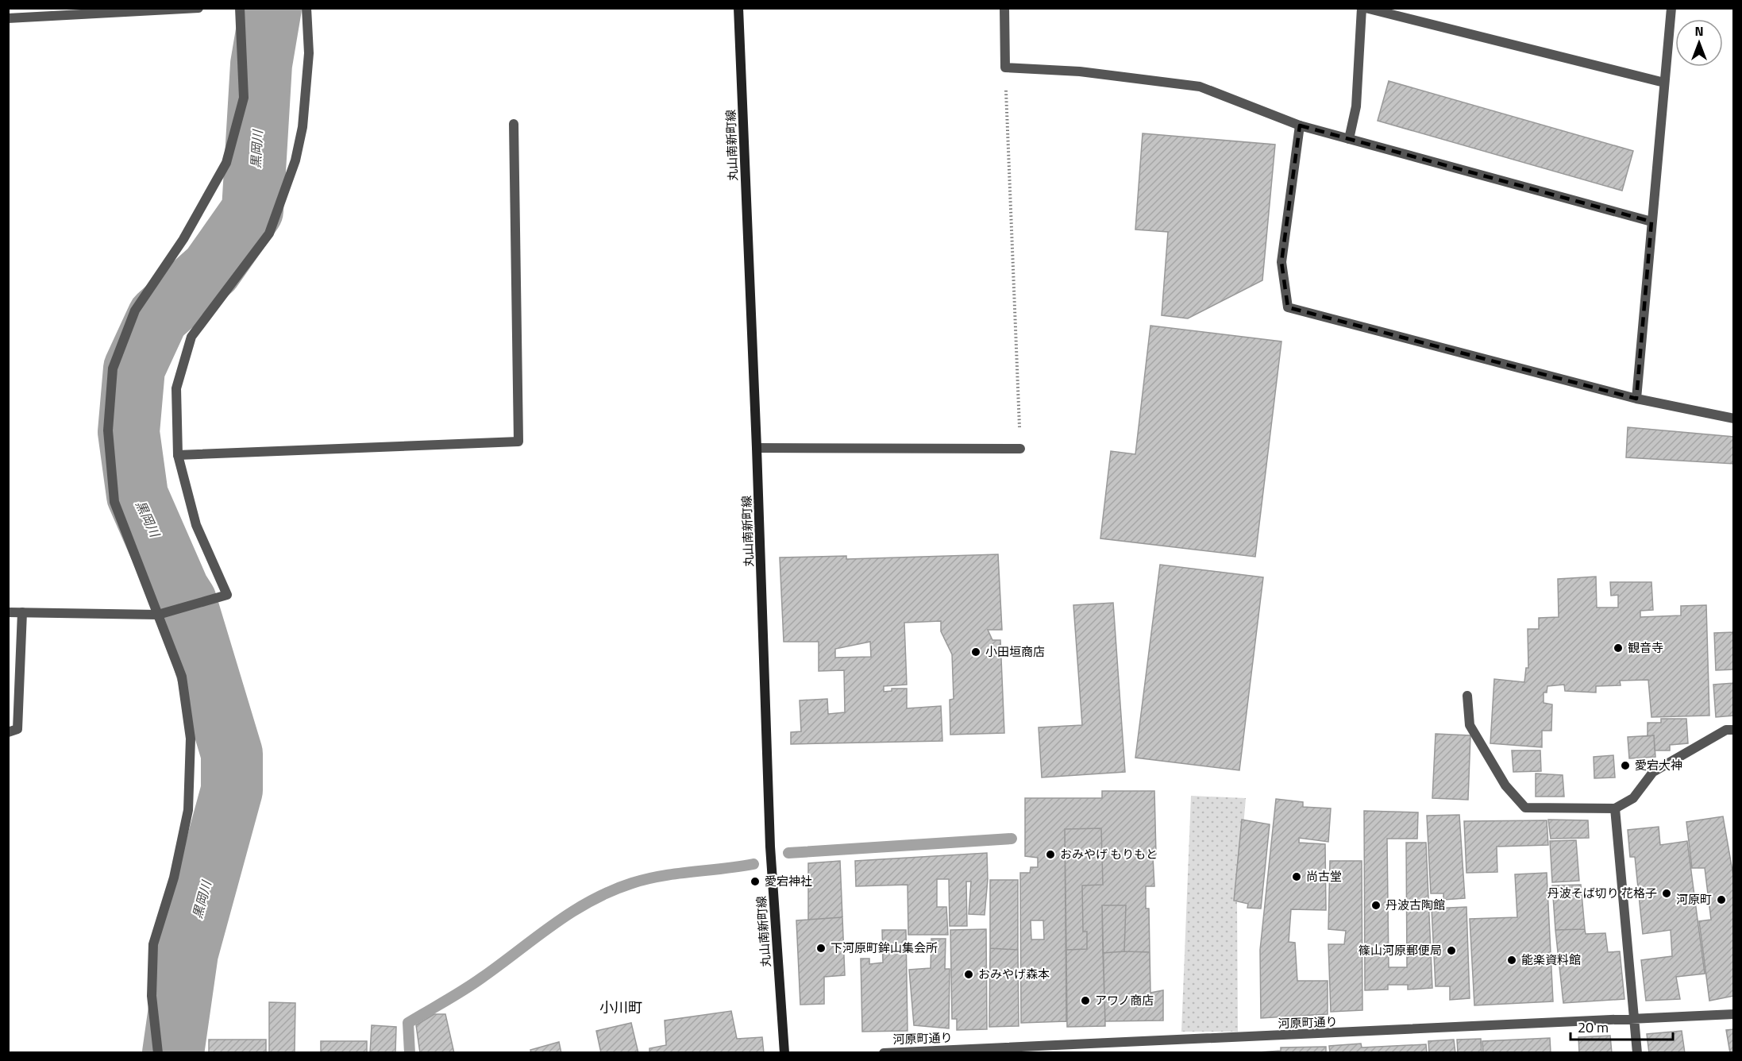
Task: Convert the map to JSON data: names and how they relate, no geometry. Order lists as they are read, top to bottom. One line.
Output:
{"streets":{"main road":["丸山南新町線"],"street":["河原町通り"]},"districts":["小川町"],"water":["黒岡川"],"places":["観音寺","小田垣商店","愛宕大神","おみやげ もりもと","尚古堂","愛宕神社","丹波そば切り 花格子","河原町","丹波古陶館","下河原町鉾山集会所","篠山河原郵便局","能楽資料館","おみやげ森本","アワノ商店"],"scale_bar":"20 m","north":"top"}
